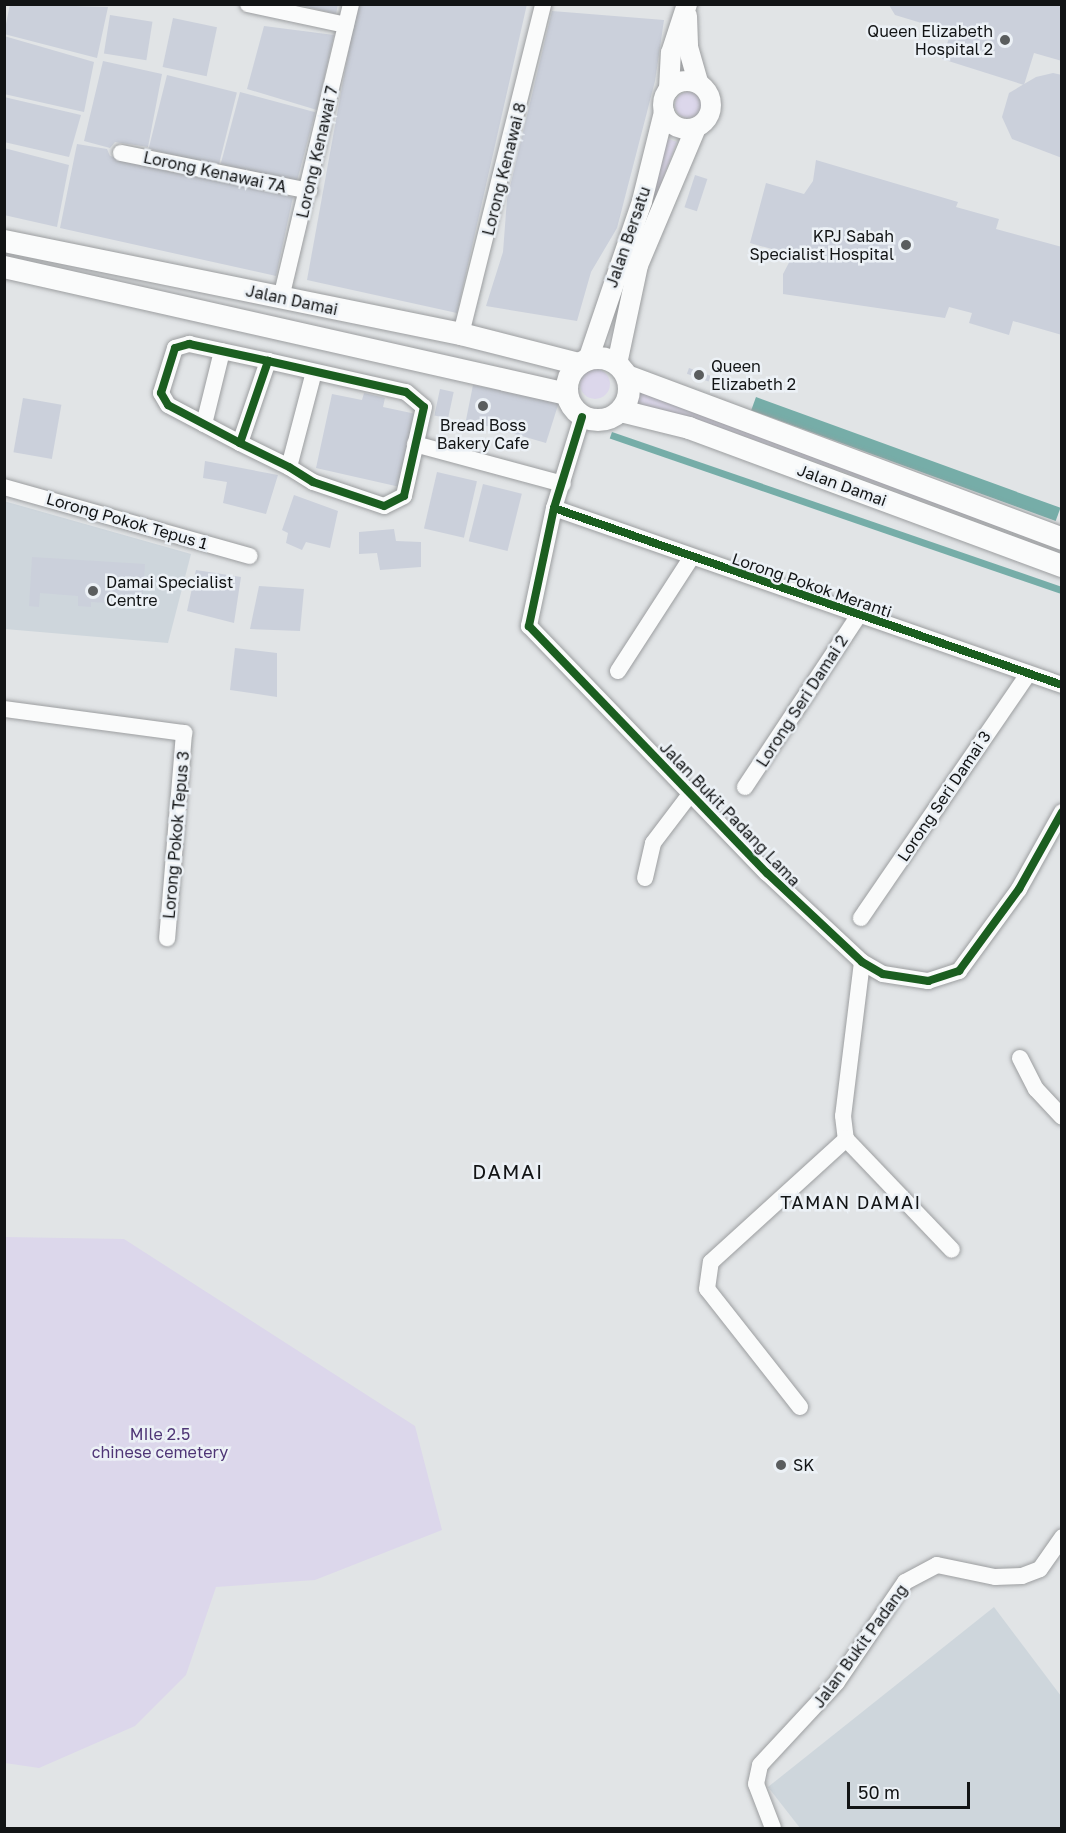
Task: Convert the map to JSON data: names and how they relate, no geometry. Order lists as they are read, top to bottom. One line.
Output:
{"streets":{"main road":["Jalan Damai"],"street":["Lorong Kenawai 7","Lorong Kenawai 8","Lorong Kenawai 7A","Jalan Bersatu","Lorong Pokok Tepus 1","Lorong Pokok Meranti","Lorong Seri Damai 2","Lorong Seri Damai 3","Jalan Bukit Padang Lama","Lorong Pokok Tepus 3","Jalan Bukit Padang"]},"crossings":[["Lorong Kenawai 7","Lorong Kenawai 7A"],["Lorong Kenawai 7","Jalan Damai"],["Lorong Kenawai 8","Jalan Damai"],["Jalan Bersatu","Jalan Damai"],["Jalan Bersatu","Jalan Bukit Padang Lama"],["Jalan Damai","Jalan Bukit Padang Lama"],["Lorong Pokok Meranti","Lorong Seri Damai 2"],["Lorong Pokok Meranti","Lorong Seri Damai 3"],["Lorong Pokok Meranti","Jalan Bukit Padang Lama"]],"districts":["DAMAI","TAMAN DAMAI"],"parks":["MIle 2.5 chinese cemetery"],"places":["Queen Elizabeth Hospital 2","KPJ Sabah Specialist Hospital","Queen Elizabeth 2","Bread Boss Bakery Cafe","Damai Specialist Centre","SK"],"scale_bar":"50 m"}
